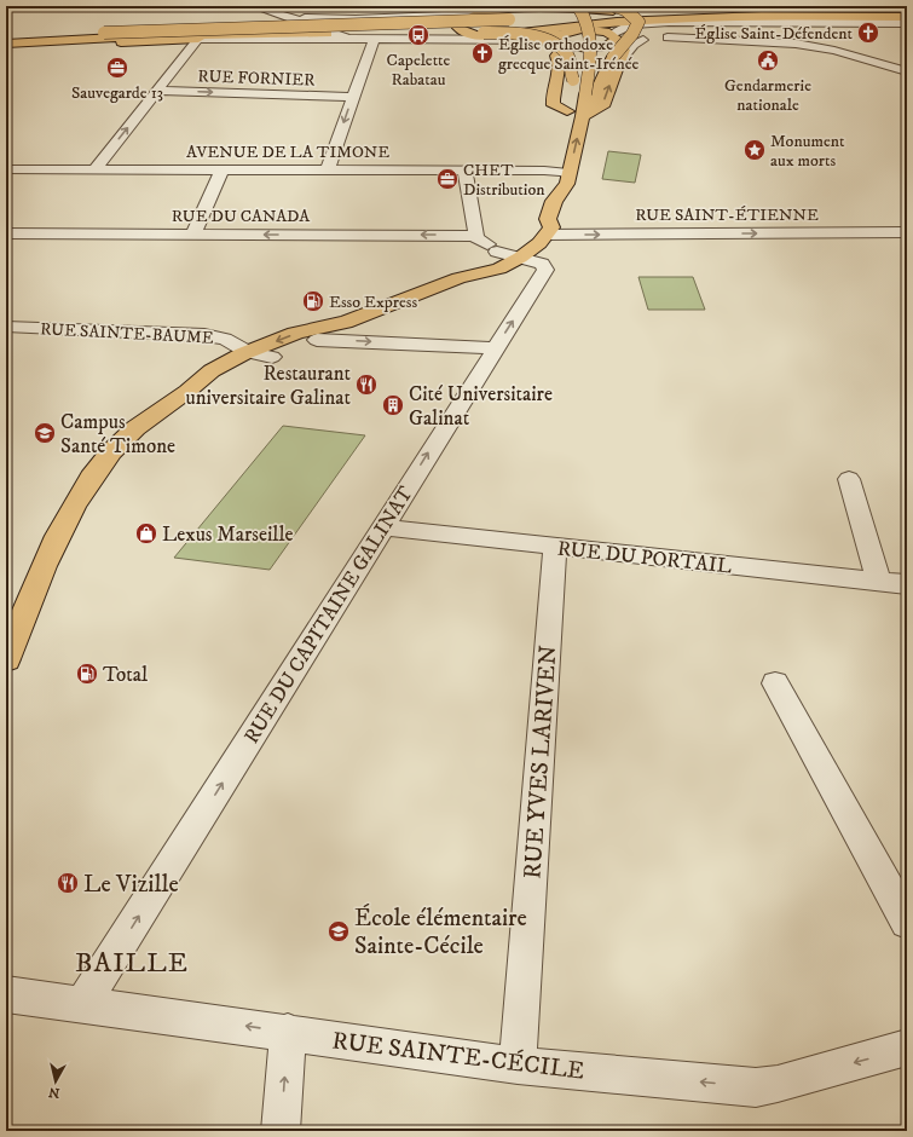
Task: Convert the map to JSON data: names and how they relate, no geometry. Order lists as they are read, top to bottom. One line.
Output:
{"streets":{"street":["RUE FORNIER","AVENUE DE LA TIMONE","RUE SAINT-ÉTIENNE","RUE DU CANADA","RUE SAINTE-BAUME","RUE DU PORTAIL","RUE DU CAPITAINE GALINAT","RUE YVES LARIVEN","RUE SAINTE-CÉCILE"]},"crossings":[["RUE DU PORTAIL","RUE DU CAPITAINE GALINAT"],["RUE DU PORTAIL","RUE YVES LARIVEN"],["RUE DU CAPITAINE GALINAT","RUE SAINTE-CÉCILE"],["RUE YVES LARIVEN","RUE SAINTE-CÉCILE"]],"one_way":["RUE DU CAPITAINE GALINAT","RUE SAINTE-CÉCILE"],"districts":["BAILLE"],"places":{"church":["Église Saint-Défendent","Église orthodoxe grecque Saint-Irénée"],"bus stop":["Capelette Rabatau"],"public building":["Gendarmerie nationale"],"office":["Sauvegarde 13","CHET Distribution"],"place":["Monument aux morts"],"fuel station":["Esso Express","Total"],"restaurant":["Restaurant universitaire Galinat","Le Vizille"],"building":["Cité Universitaire Galinat"],"school or university":["Campus Santé Timone","École élémentaire Sainte-Cécile"],"shop":["Lexus Marseille"]},"north":"bottom"}
